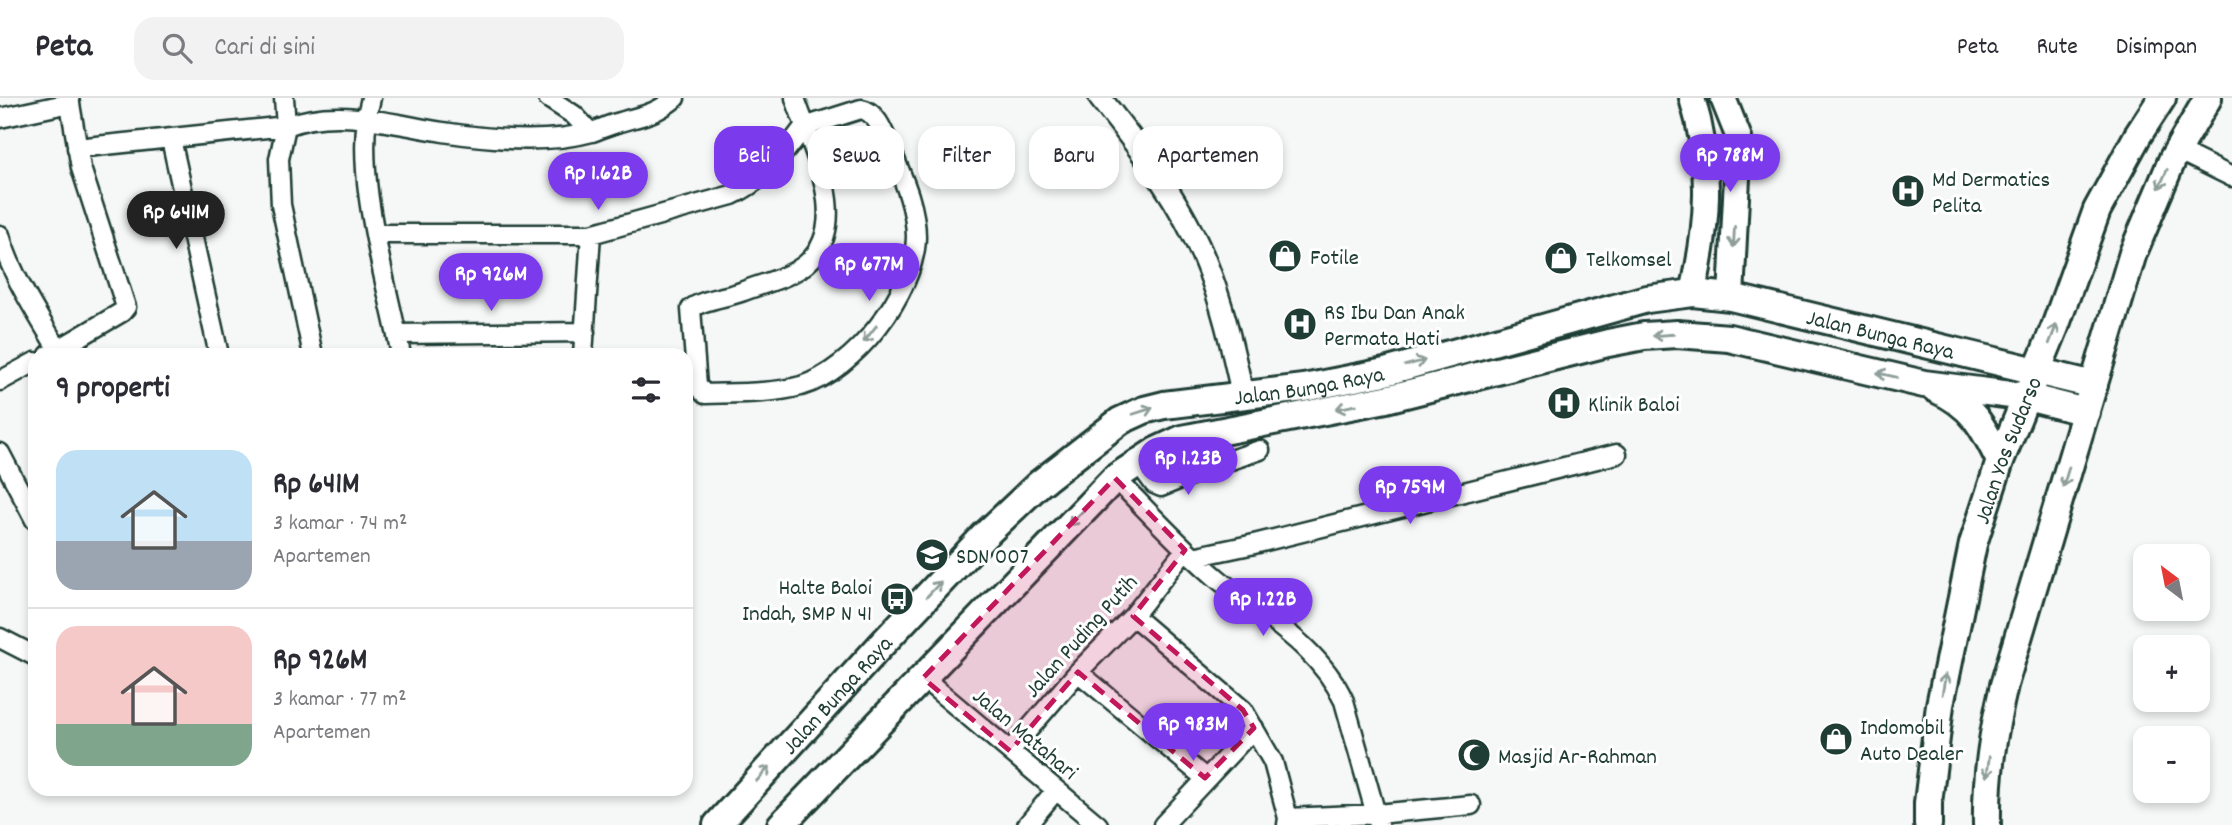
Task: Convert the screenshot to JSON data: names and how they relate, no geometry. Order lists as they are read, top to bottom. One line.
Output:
{"streets":{"main road":["Jalan Bunga Raya","Jalan Yos Sudarso"],"street":["Jalan Puding Putih","Jalan Matahari"]},"crossings":[["Jalan Bunga Raya","Jalan Yos Sudarso"],["Jalan Bunga Raya","Jalan Matahari"],["Jalan Puding Putih","Jalan Matahari"]],"places":{"hospital":["Md Dermatics Pelita","RS Ibu Dan Anak Permata Hati","Klinik Baloi"],"shop":["Fotile","Telkomsel","Indomobil Auto Dealer"],"school or university":["SDN 007"],"bus stop":["Halte Baloi Indah, SMP N 41"],"mosque":["Masjid Ar-Rahman"]},"north":"top left","page":{"header":"Peta","search":"Cari di sini","nav":["Peta","Rute","Disimpan"],"chip":["Beli","Sewa","Filter","Baru","Apartemen"],"price":["Rp 788M","Rp 1.62B","Rp 641M","Rp 677M","Rp 926M","Rp 1.23B","Rp 759M","Rp 1.22B","Rp 983M"],"heading":"9 properti","list":[{"name":"Rp 641M","note":"3 kamar · 74 m² · Apartemen"},{"name":"Rp 926M","note":"3 kamar · 77 m² · Apartemen"}],"map_buttons":["+","−"]}}
